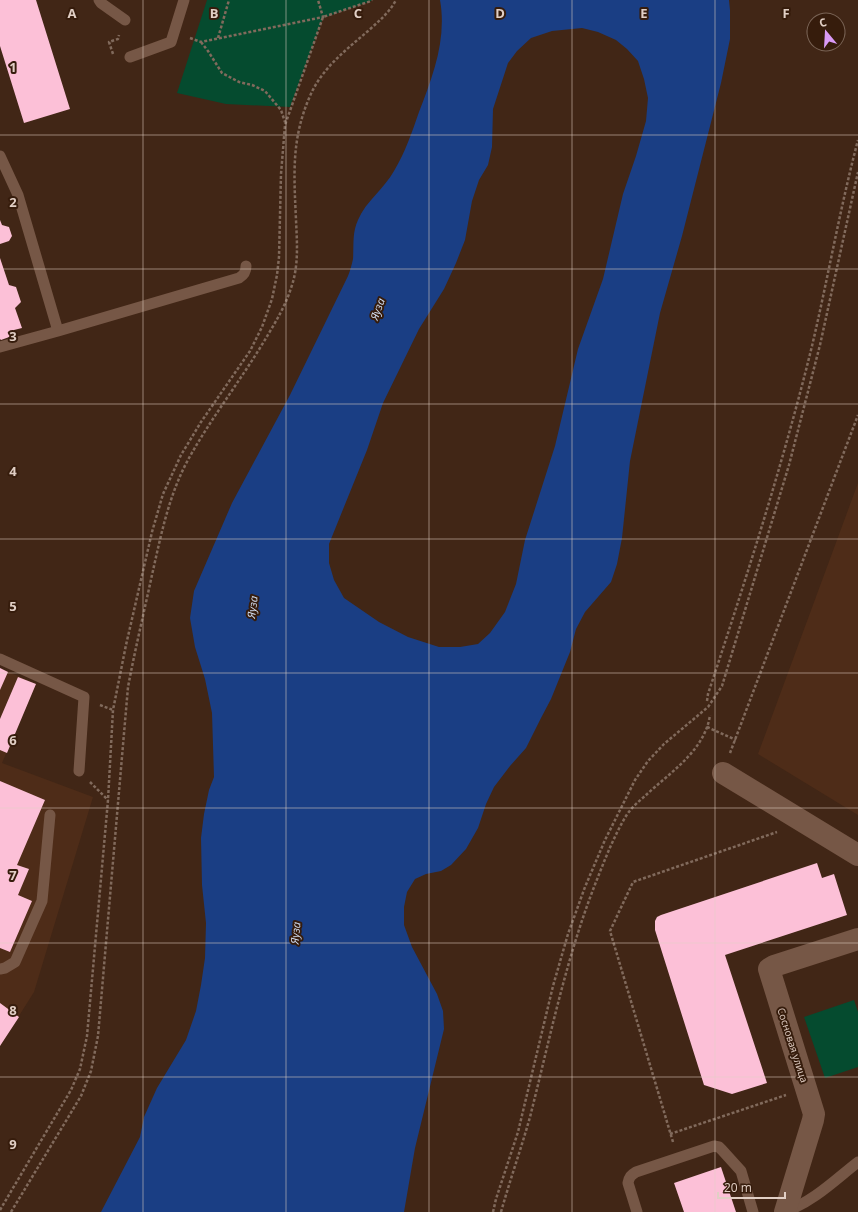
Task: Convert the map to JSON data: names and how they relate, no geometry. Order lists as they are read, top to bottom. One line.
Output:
{"streets":{"street":["Сосновая улица"]},"water":["Яуза"],"scale_bar":"20 m","north":"top","grid":{"columns":["A","B","C","D","E","F"],"rows":["1","2","3","4","5","6","7","8","9"]}}
